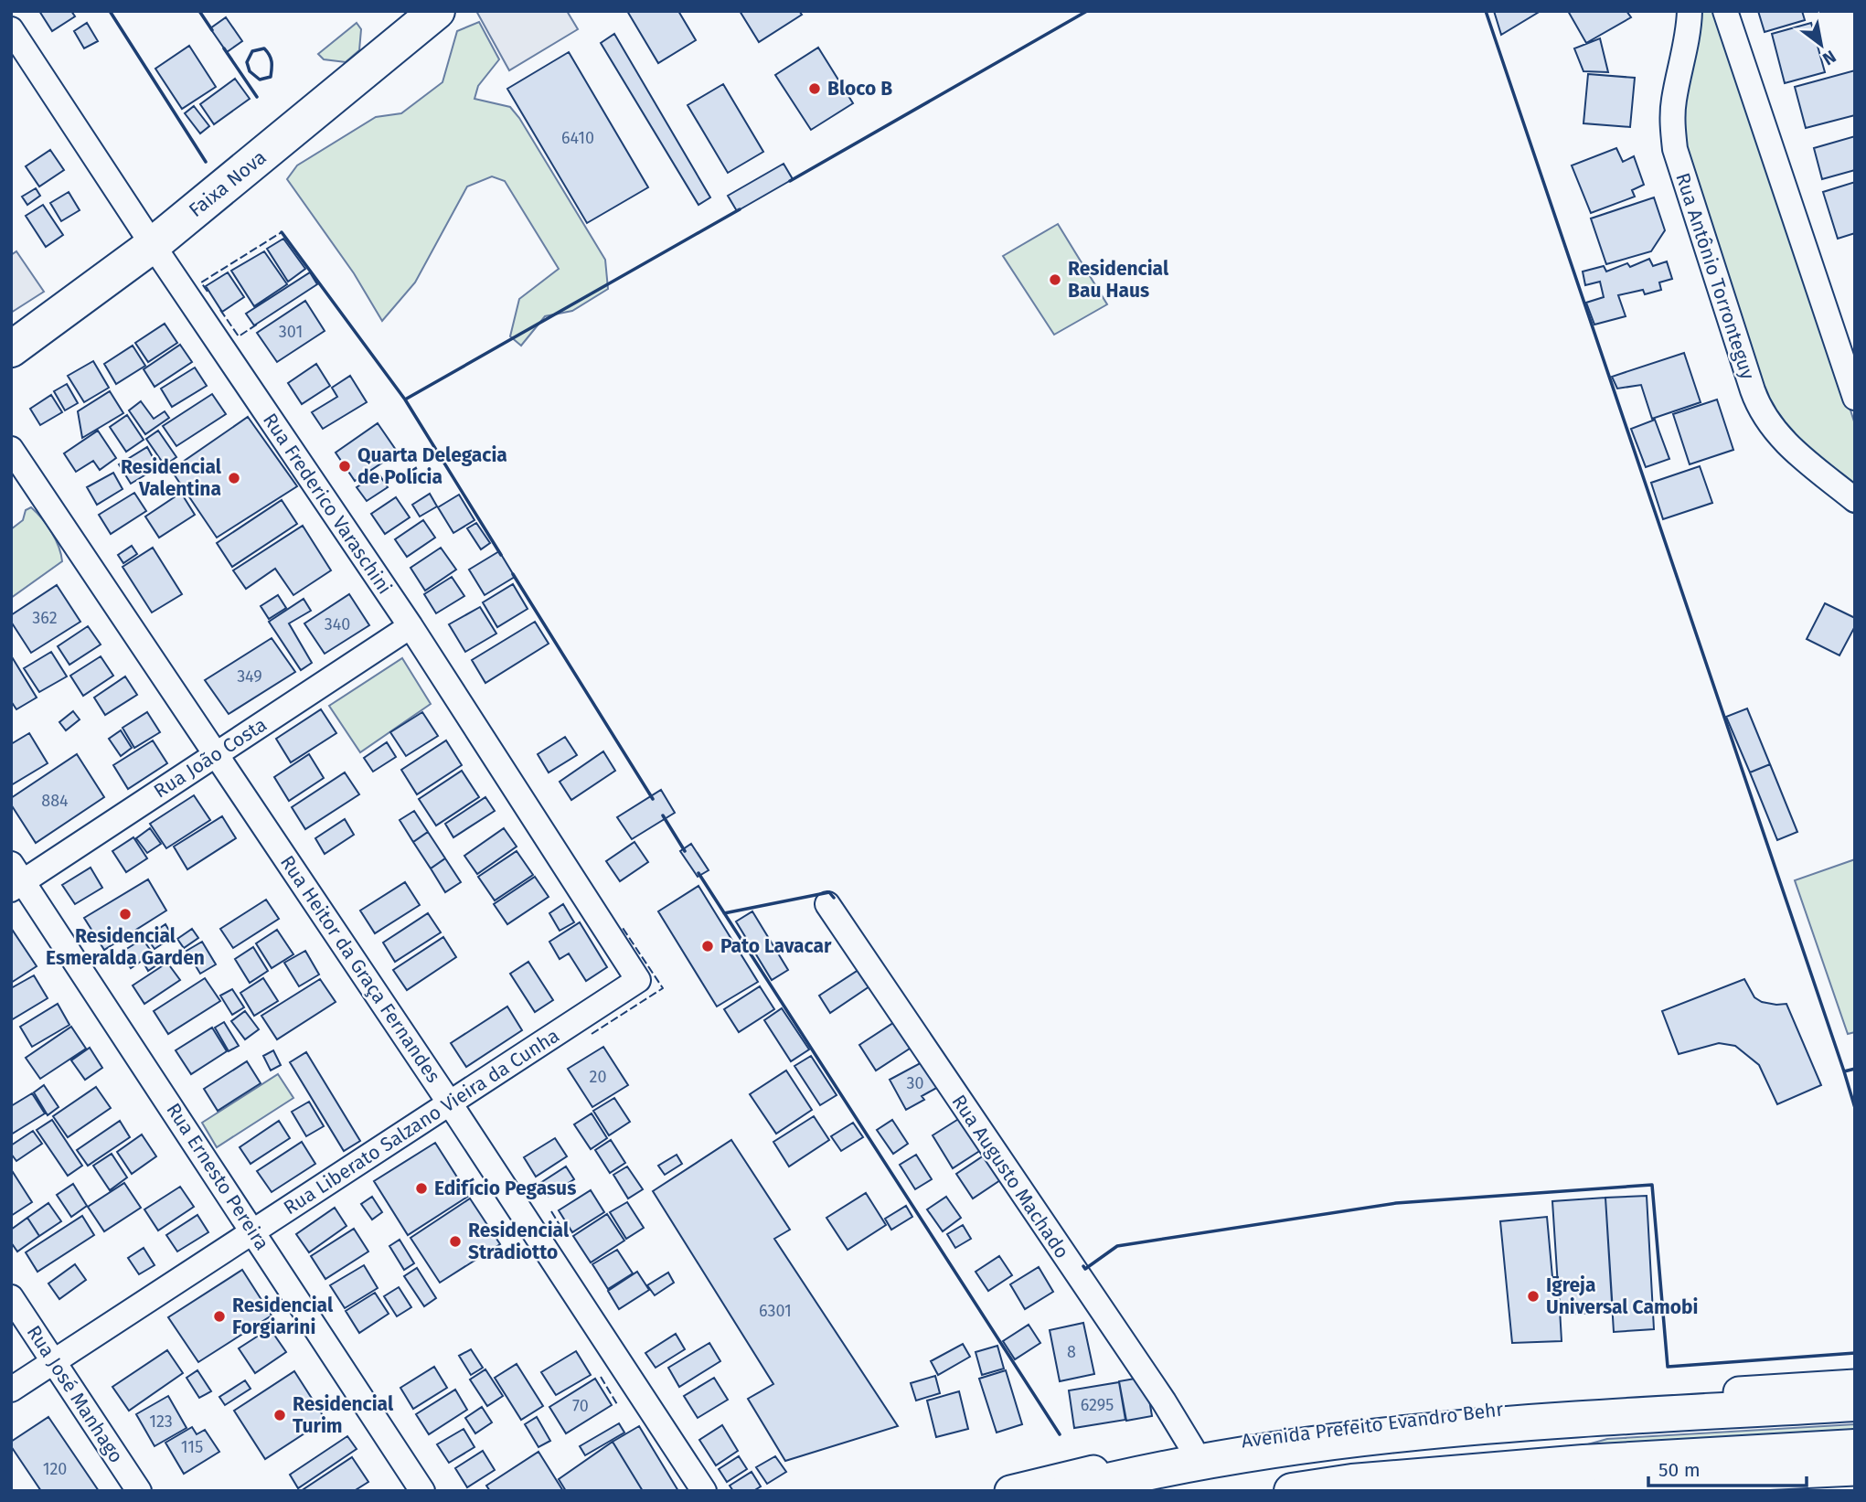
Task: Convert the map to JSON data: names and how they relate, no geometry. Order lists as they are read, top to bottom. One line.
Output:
{"streets":{"highway":["Faixa Nova","Avenida Prefeito Evandro Behr"],"street":["Rua Antônio Torronteguy","Rua Frederico Varaschini","Rua João Costa","Rua Heitor da Graça Fernandes","Rua Liberato Salzano Vieira da Cunha","Rua Ernesto Pereira","Rua Augusto Machado","Rua José Manhago"]},"crossings":[["Faixa Nova","Rua Frederico Varaschini"],["Rua Frederico Varaschini","Rua João Costa"],["Rua Frederico Varaschini","Rua Liberato Salzano Vieira da Cunha"],["Rua João Costa","Rua Heitor da Graça Fernandes"],["Rua João Costa","Rua Ernesto Pereira"],["Rua Heitor da Graça Fernandes","Rua Liberato Salzano Vieira da Cunha"],["Rua Liberato Salzano Vieira da Cunha","Rua Ernesto Pereira"],["Rua Liberato Salzano Vieira da Cunha","Rua José Manhago"],["Rua Augusto Machado","Avenida Prefeito Evandro Behr"]],"places":["Bloco B","Residencial Bau Haus","Quarta Delegacia de Polícia","Residencial Valentina","Residencial Esmeralda Garden","Pato Lavacar","Edifício Pegasus","Residencial Stradiotto","Igreja Universal Camobi","Residencial Forgiarini","Residencial Turim"],"house_numbers":["6410","301","362","340","349","884","20","30","6301","8","6295","70","123","115","120"],"scale_bar":"50 m","north":"bottom right"}
